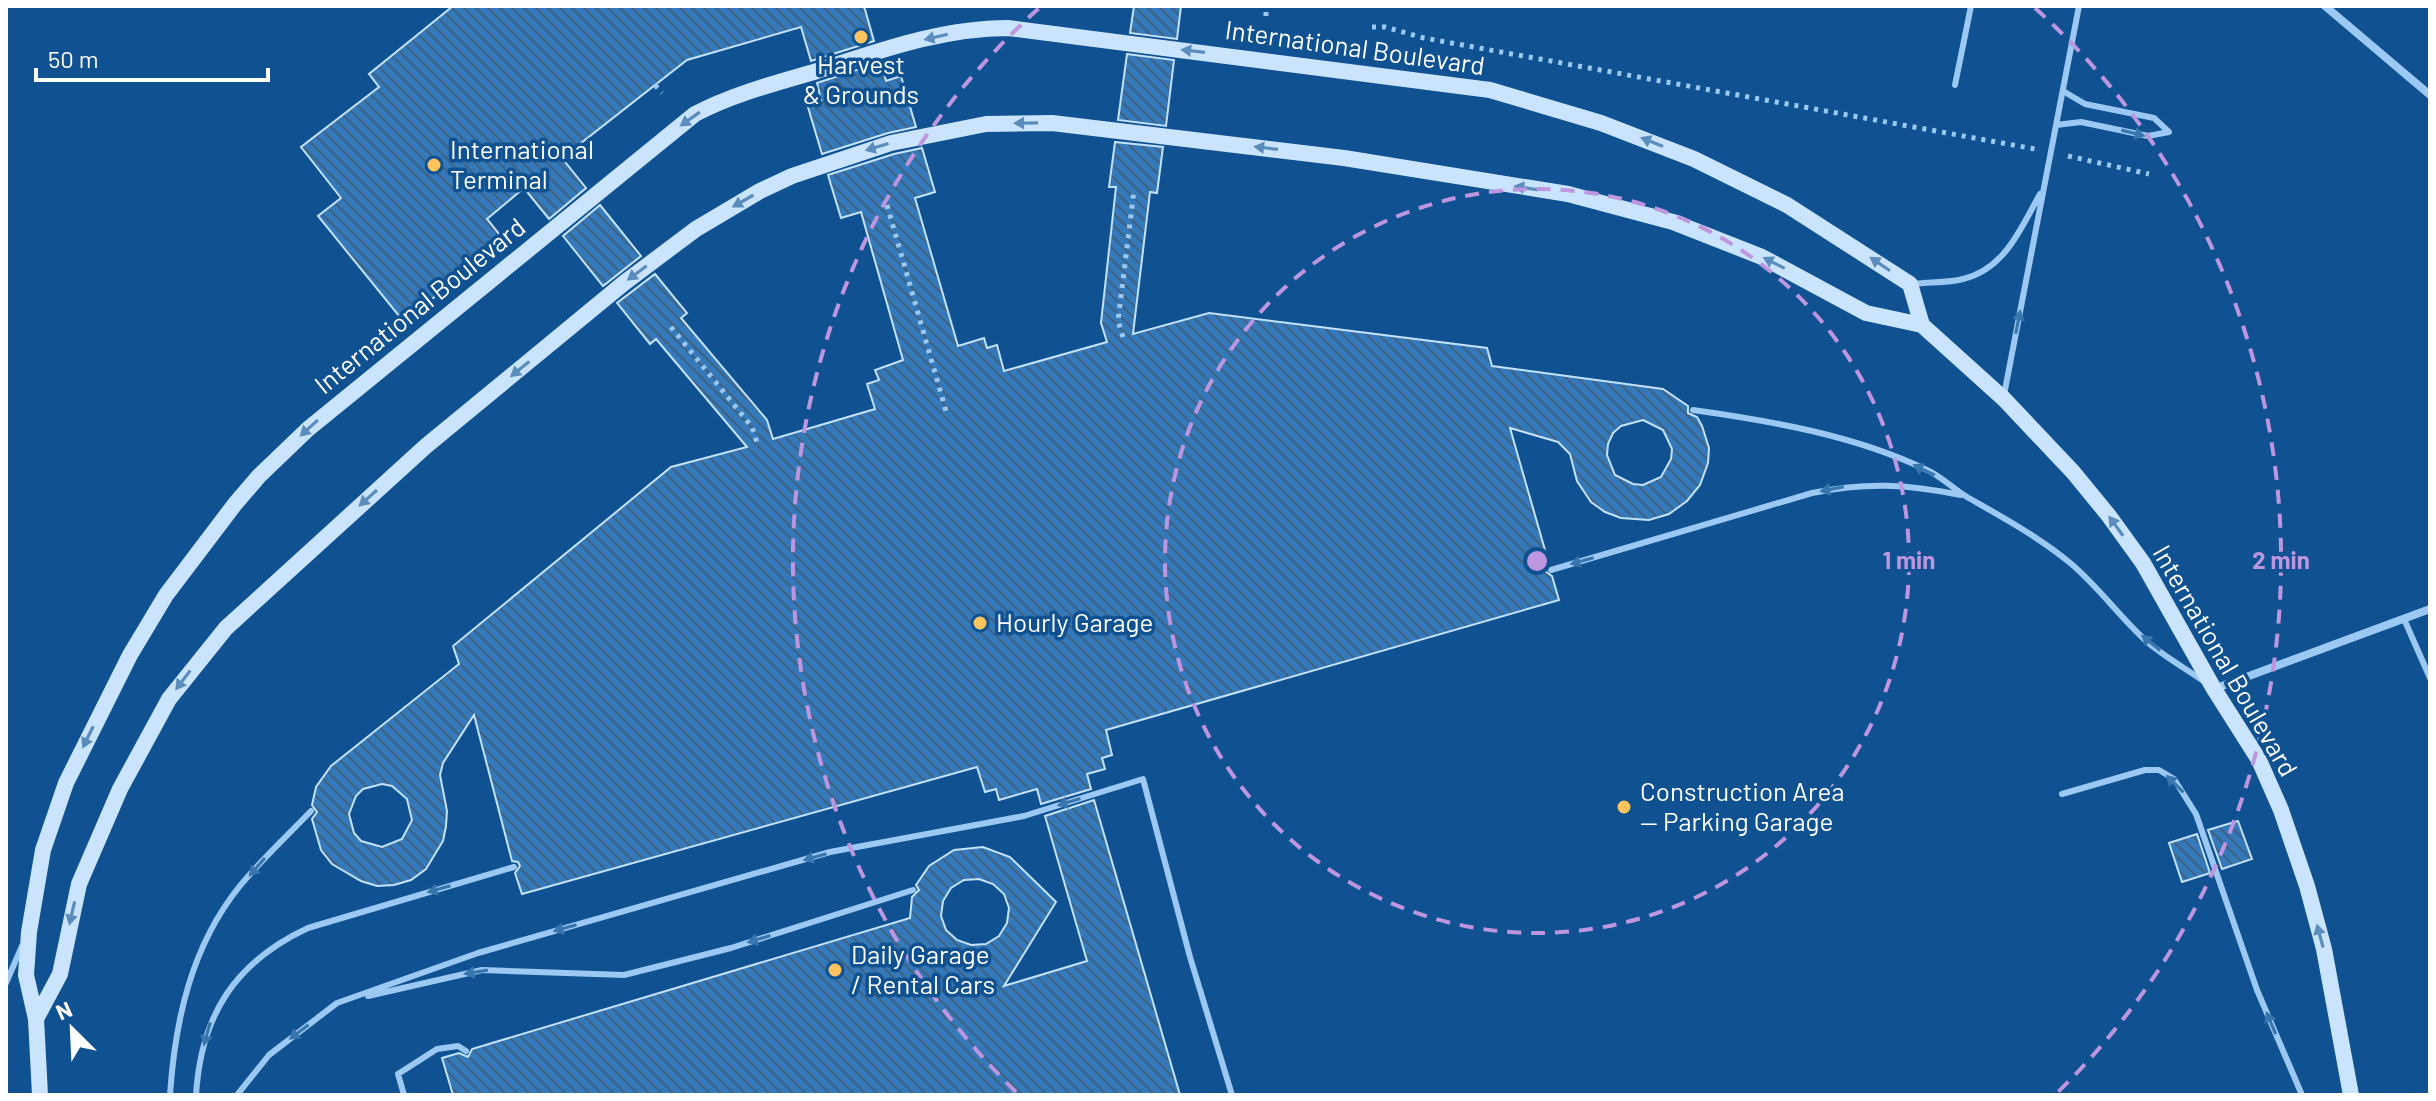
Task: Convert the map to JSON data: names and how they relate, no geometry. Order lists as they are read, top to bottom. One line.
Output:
{"streets":{"main road":["International Boulevard"]},"places":["Harvest & Grounds","International Terminal","Hourly Garage","Construction Area — Parking Garage","Daily Garage / Rental Cars"],"scale_bar":"50 m","north":"top left","rings":["1 min","2 min"]}
